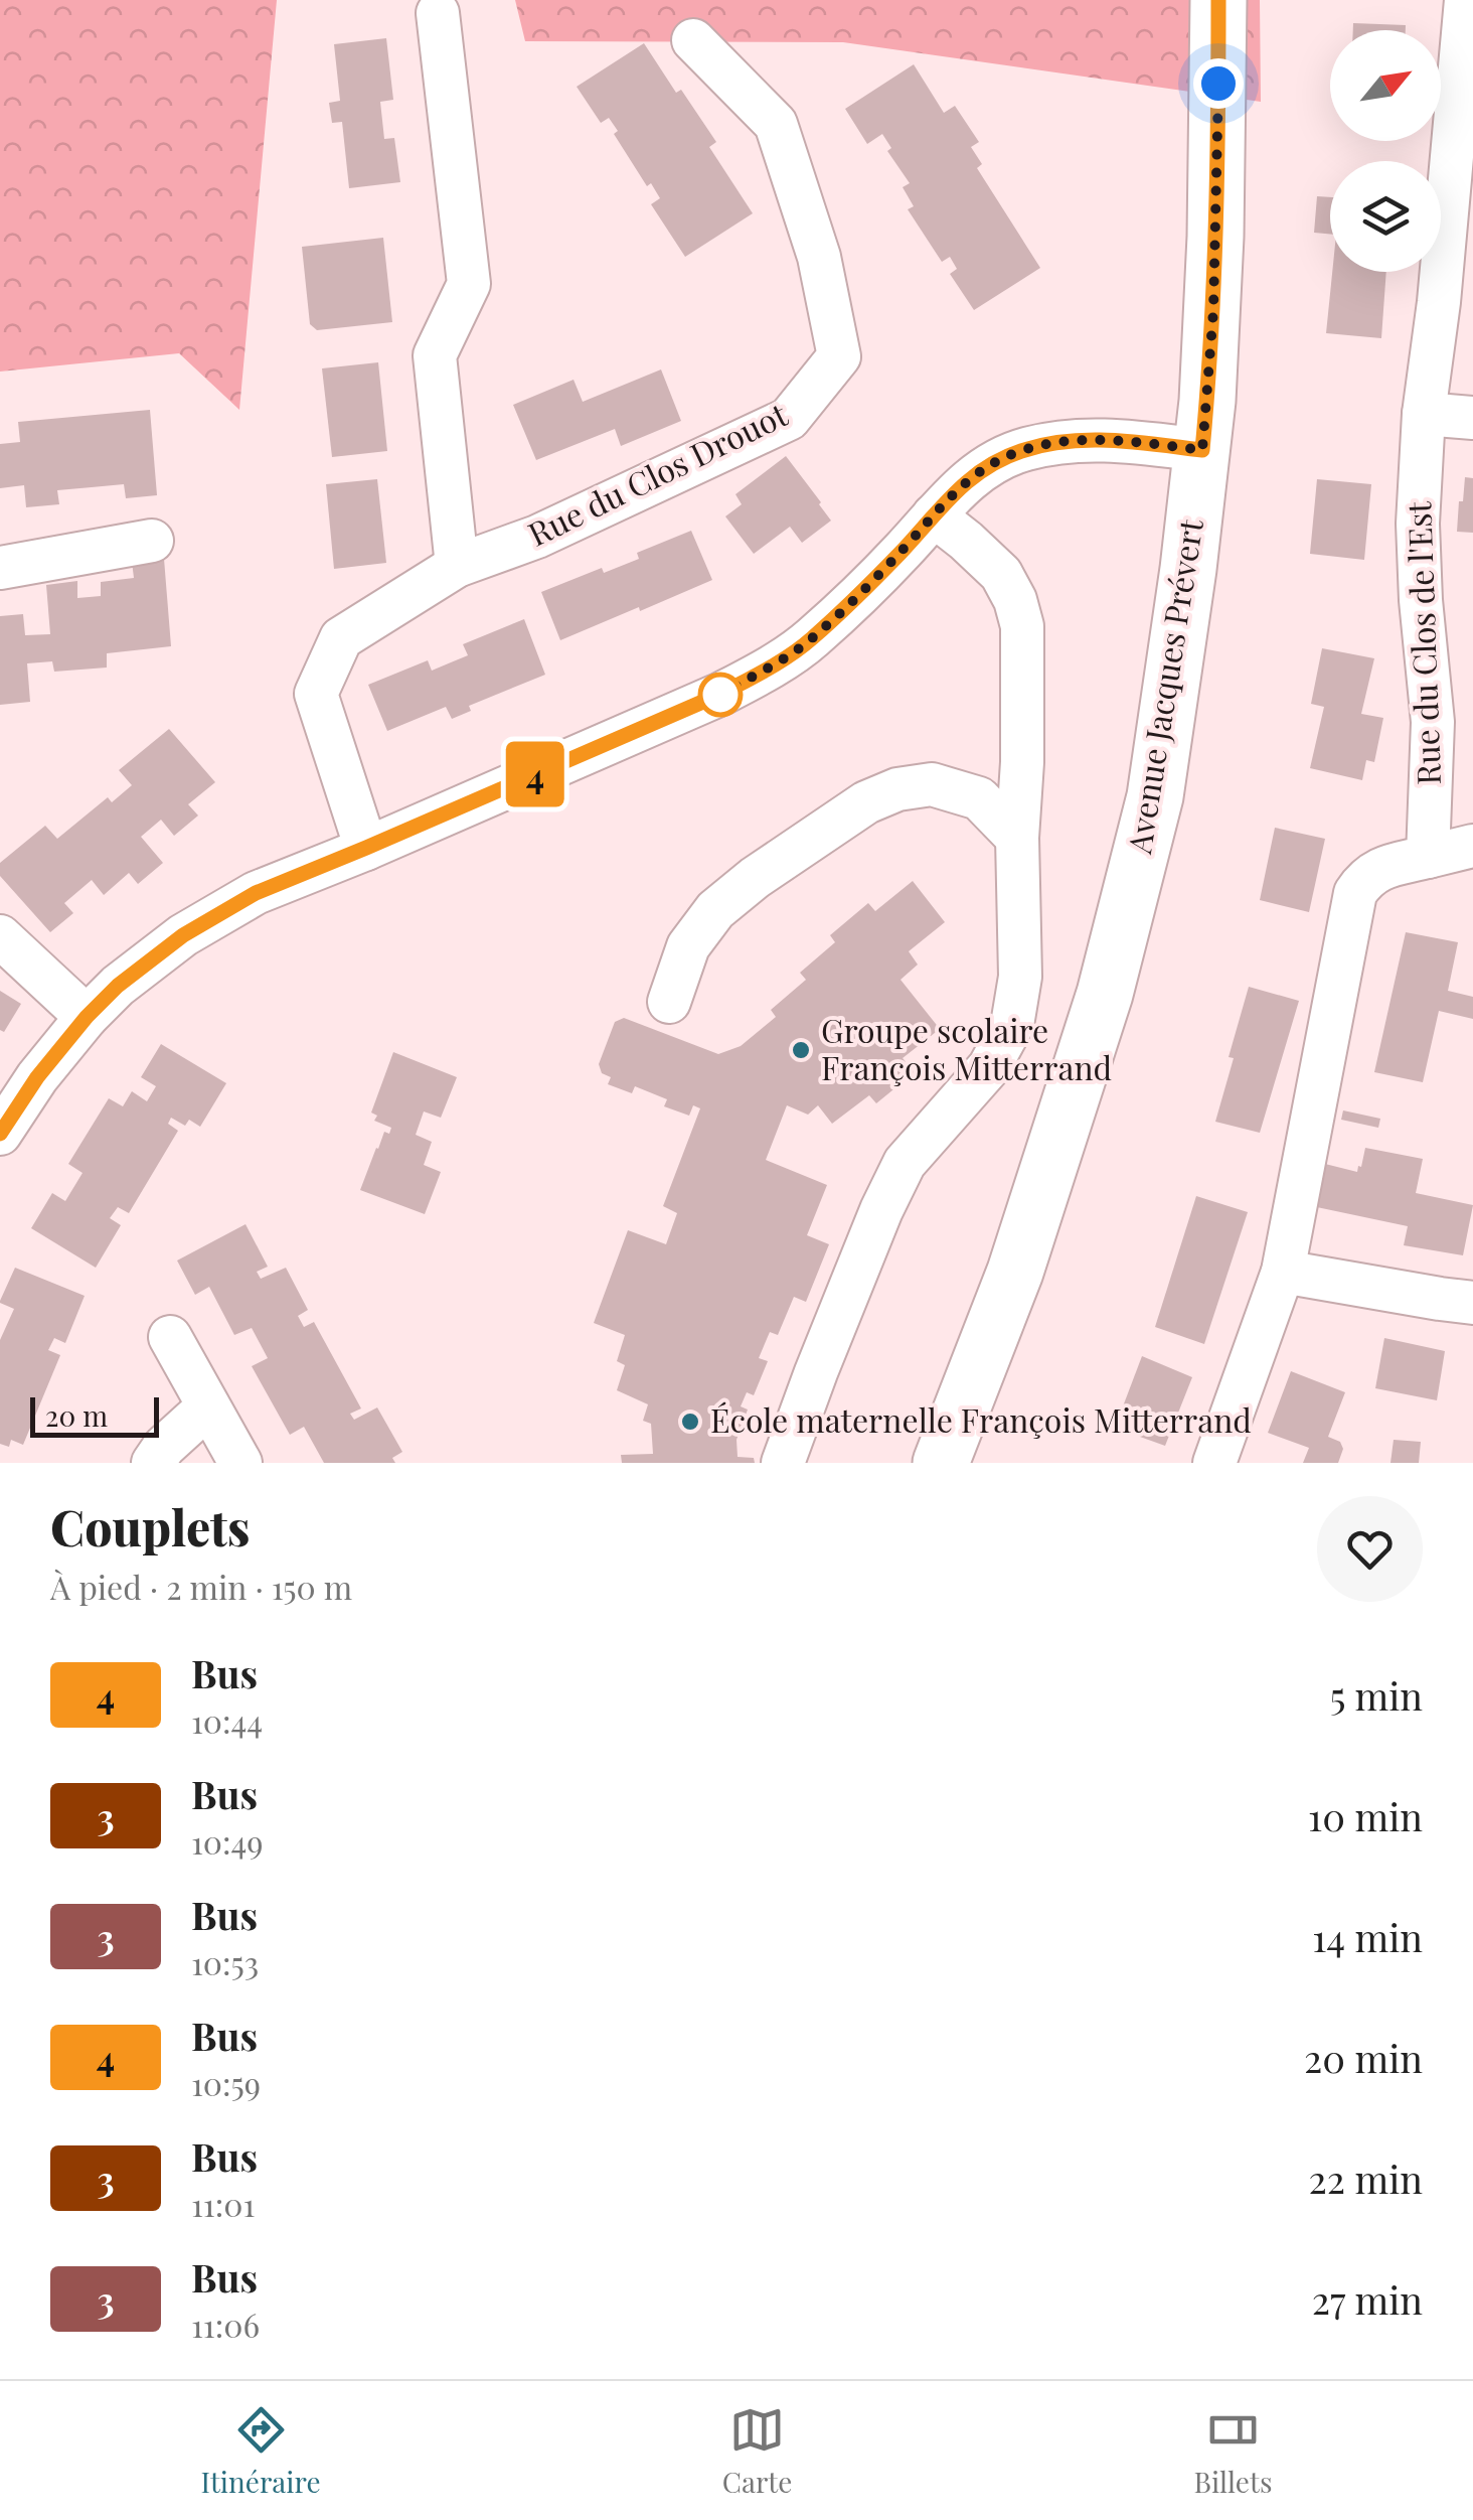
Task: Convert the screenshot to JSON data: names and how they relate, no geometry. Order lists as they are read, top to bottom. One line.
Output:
{"streets":{"main road":["Avenue Jacques Prévert"],"street":["Rue du Clos Drouot","Rue du Clos de l'Est"]},"places":["Groupe scolaire François Mitterrand","École maternelle François Mitterrand"],"lines":["bus line 4"],"scale_bar":"20 m","north":"top right","page":{"on_map":"4","scale":"20 m","heading":["Couplets","À pied · 2 min · 150 m"],"list":[{"mark":"4","name":"Bus","note":"10:44","value":"5 min"},{"mark":"3","name":"Bus","note":"10:49","value":"10 min"},{"mark":"3","name":"Bus","note":"10:53","value":"14 min"},{"mark":"4","name":"Bus","note":"10:59","value":"20 min"},{"mark":"3","name":"Bus","note":"11:01","value":"22 min"},{"mark":"3","name":"Bus","note":"11:06","value":"27 min"}],"tabs":["Itinéraire","Carte","Billets"]}}
